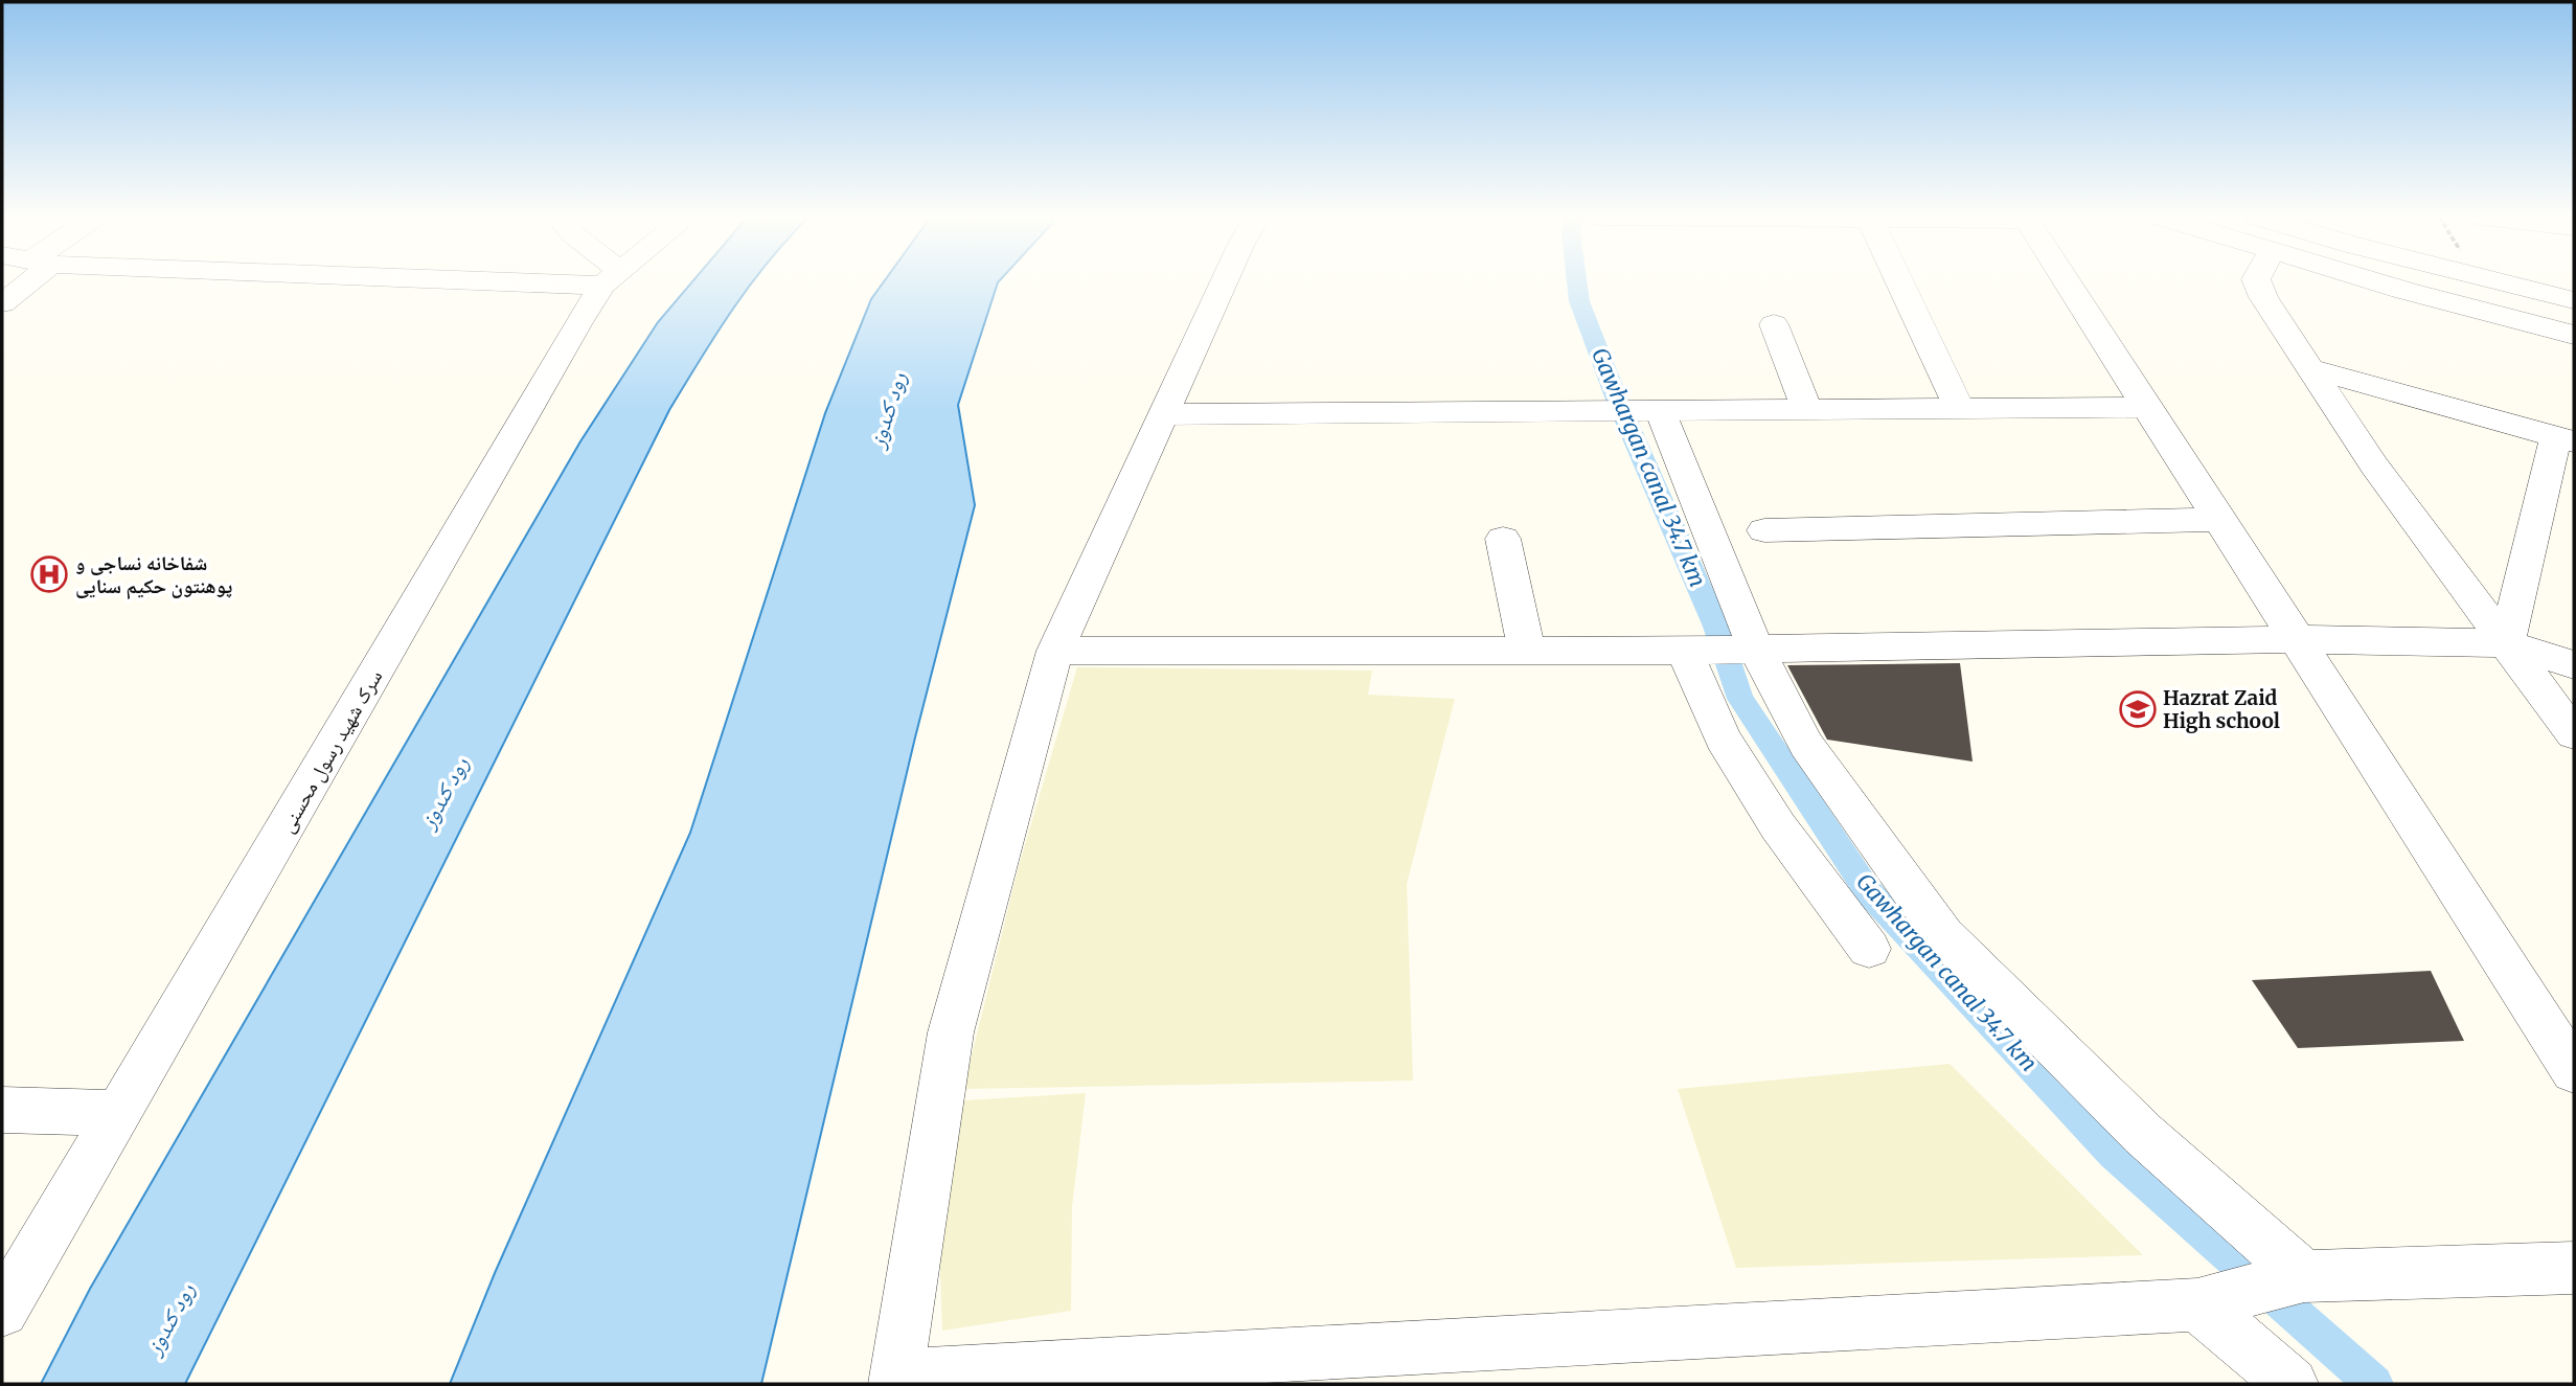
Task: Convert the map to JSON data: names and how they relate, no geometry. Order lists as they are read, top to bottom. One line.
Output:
{"streets":{"street":["سرک شهید رسول محسنی"]},"water":["رود کندوز","Gawhargan canal 34.7 km"],"places":{"hospital":["شفاخانه نساجی و پوهنتون حکیم سنایی"],"school or university":["Hazrat Zaid High school"]}}
